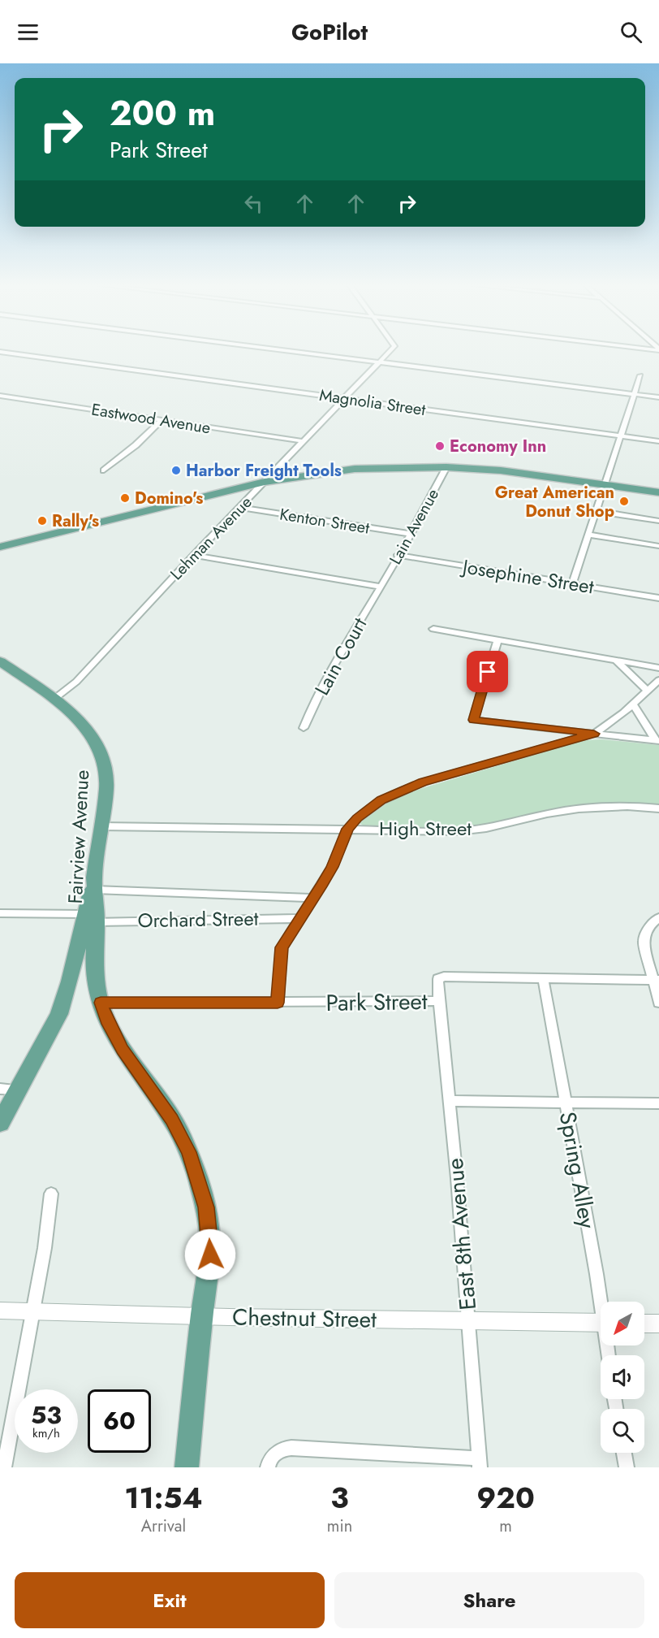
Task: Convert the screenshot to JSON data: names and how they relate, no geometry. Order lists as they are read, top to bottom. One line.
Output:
{"streets":{"main road":["Fairview Avenue"],"street":["Magnolia Street","Eastwood Avenue","Kenton Street","Lain Avenue","Lehman Avenue","Josephine Street","Lain Court","High Street","Orchard Street","Park Street","Spring Alley","East 8th Avenue","Chestnut Street"]},"crossings":[["Magnolia Street","Lehman Avenue"],["Eastwood Avenue","Lehman Avenue"],["Kenton Street","Lain Avenue"],["Kenton Street","Lehman Avenue"],["Lain Avenue","Josephine Street"],["Lain Avenue","Lain Court"],["Lehman Avenue","Fairview Avenue"],["High Street","Fairview Avenue"],["Fairview Avenue","Orchard Street"],["Fairview Avenue","Park Street"],["Fairview Avenue","Chestnut Street"],["Park Street","Spring Alley"],["Park Street","East 8th Avenue"],["East 8th Avenue","Chestnut Street"]],"places":["Economy Inn","Harbor Freight Tools","Domino's","Great American Donut Shop","Rally's"],"north":"bottom left","page":{"header":"GoPilot","turn":["200 m","Park Street"],"speed":"53 km/h","limit":"60","eta":["11:54","Arrival","3","min","920","m"],"buttons":["Exit","Share"]}}
